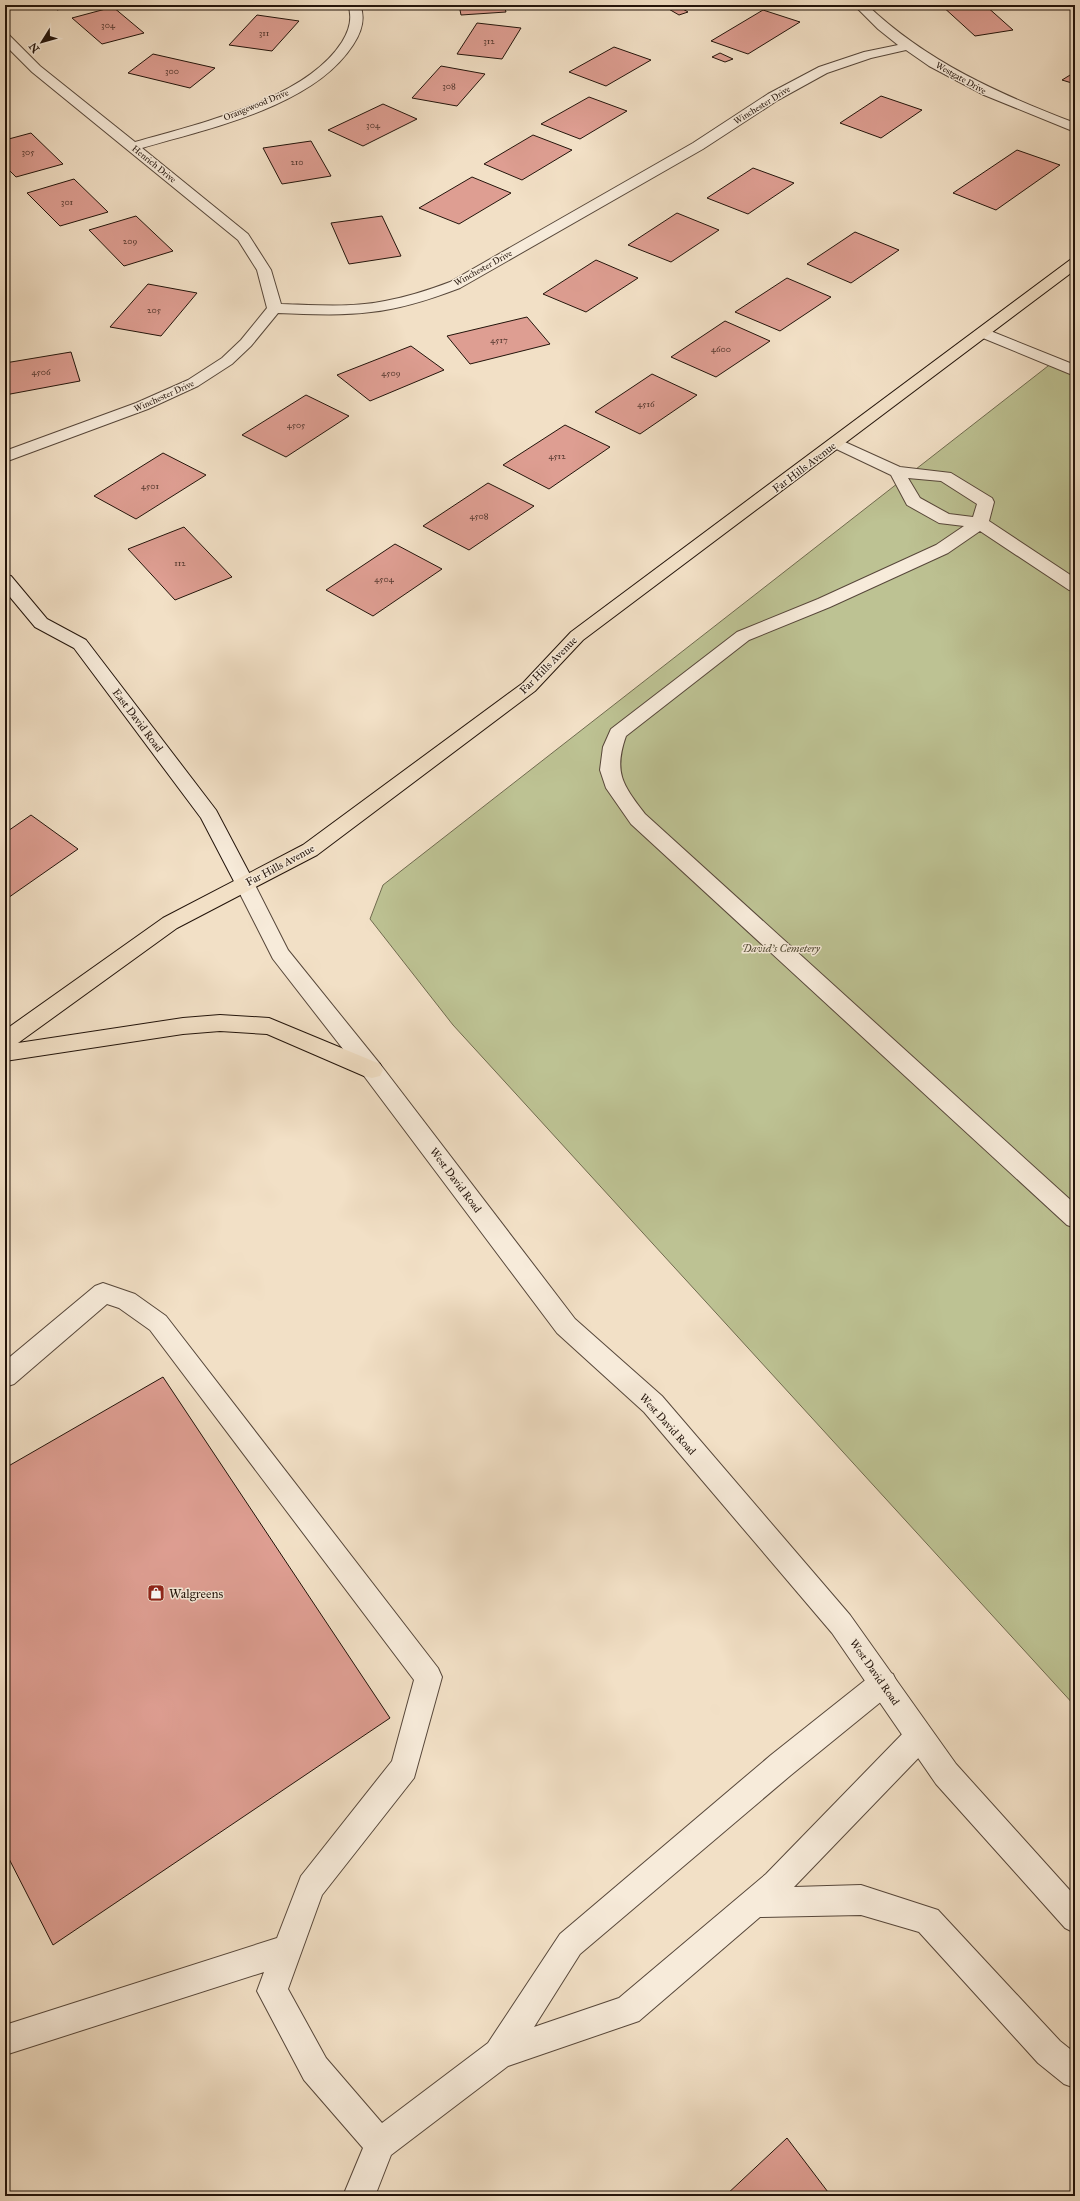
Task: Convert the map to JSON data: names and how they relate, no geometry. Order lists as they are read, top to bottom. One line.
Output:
{"streets":{"main road":["Far Hills Avenue"],"street":["Westgate Drive","Orangewood Drive","Winchester Drive","Henrich Drive","East David Road","West David Road"]},"crossings":[["Westgate Drive","Winchester Drive"],["Orangewood Drive","Henrich Drive"],["Winchester Drive","Henrich Drive"],["Far Hills Avenue","East David Road"],["Far Hills Avenue","West David Road"],["East David Road","West David Road"]],"parks":["David's Cemetery"],"places":{"shop":["Walgreens"]},"house_numbers":["304","311","312","300","308","304","305","210","301","209","205","4517","4600","4506","4509","4516","4505","4512","4501","4508","112","4504"],"north":"bottom left"}
